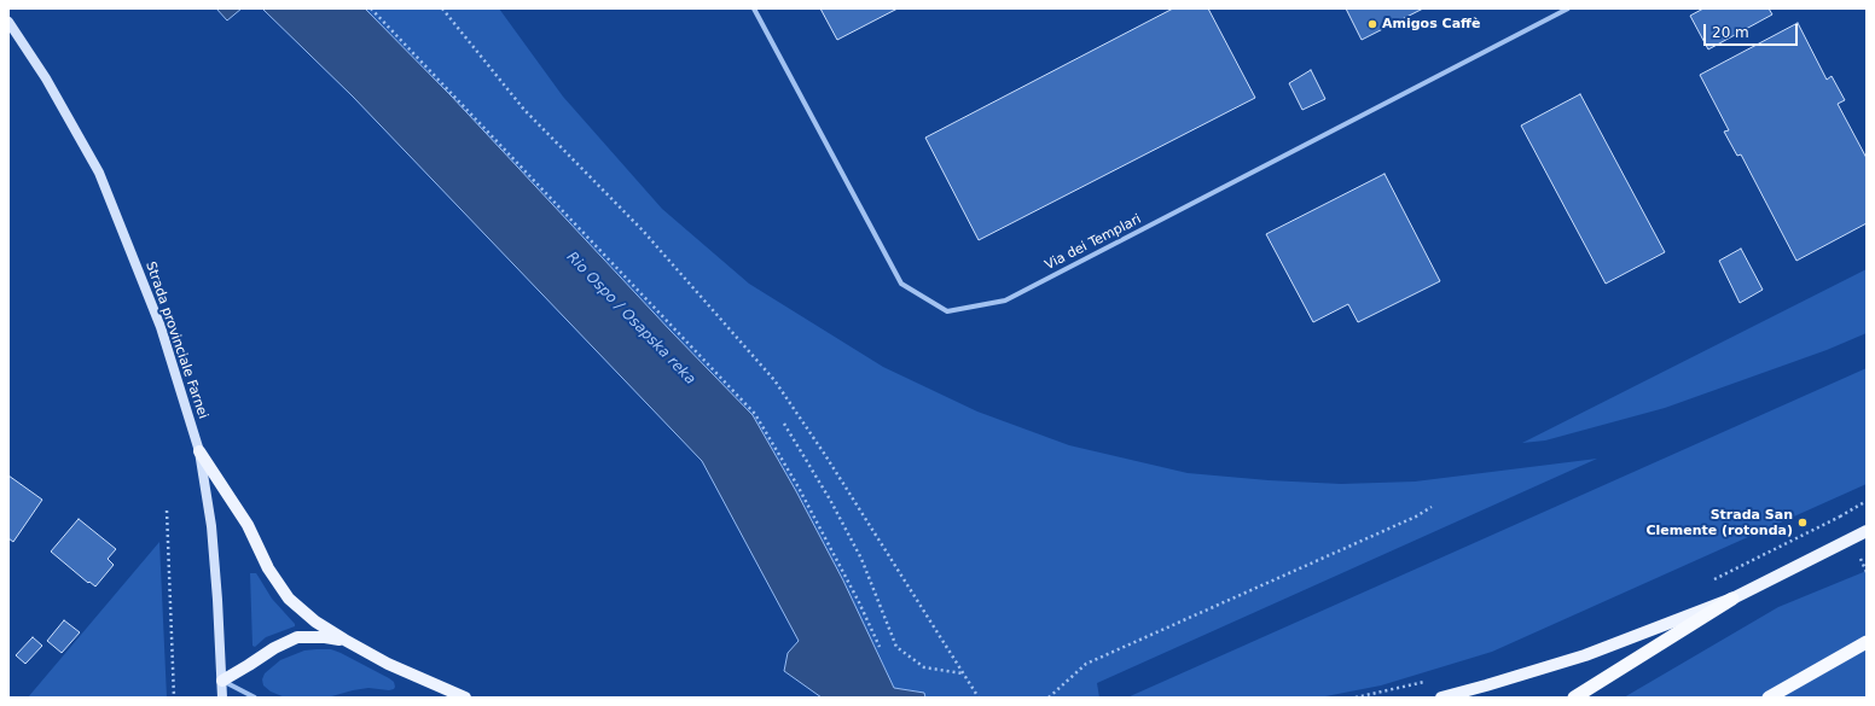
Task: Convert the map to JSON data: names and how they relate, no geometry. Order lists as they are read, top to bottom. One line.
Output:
{"streets":{"main road":["Strada provinciale Farnei"],"street":["Via dei Templari"]},"water":["Rio Ospo / Osapska reka"],"places":["Amigos Caffè","Strada San Clemente (rotonda)"],"scale_bar":"20 m"}
